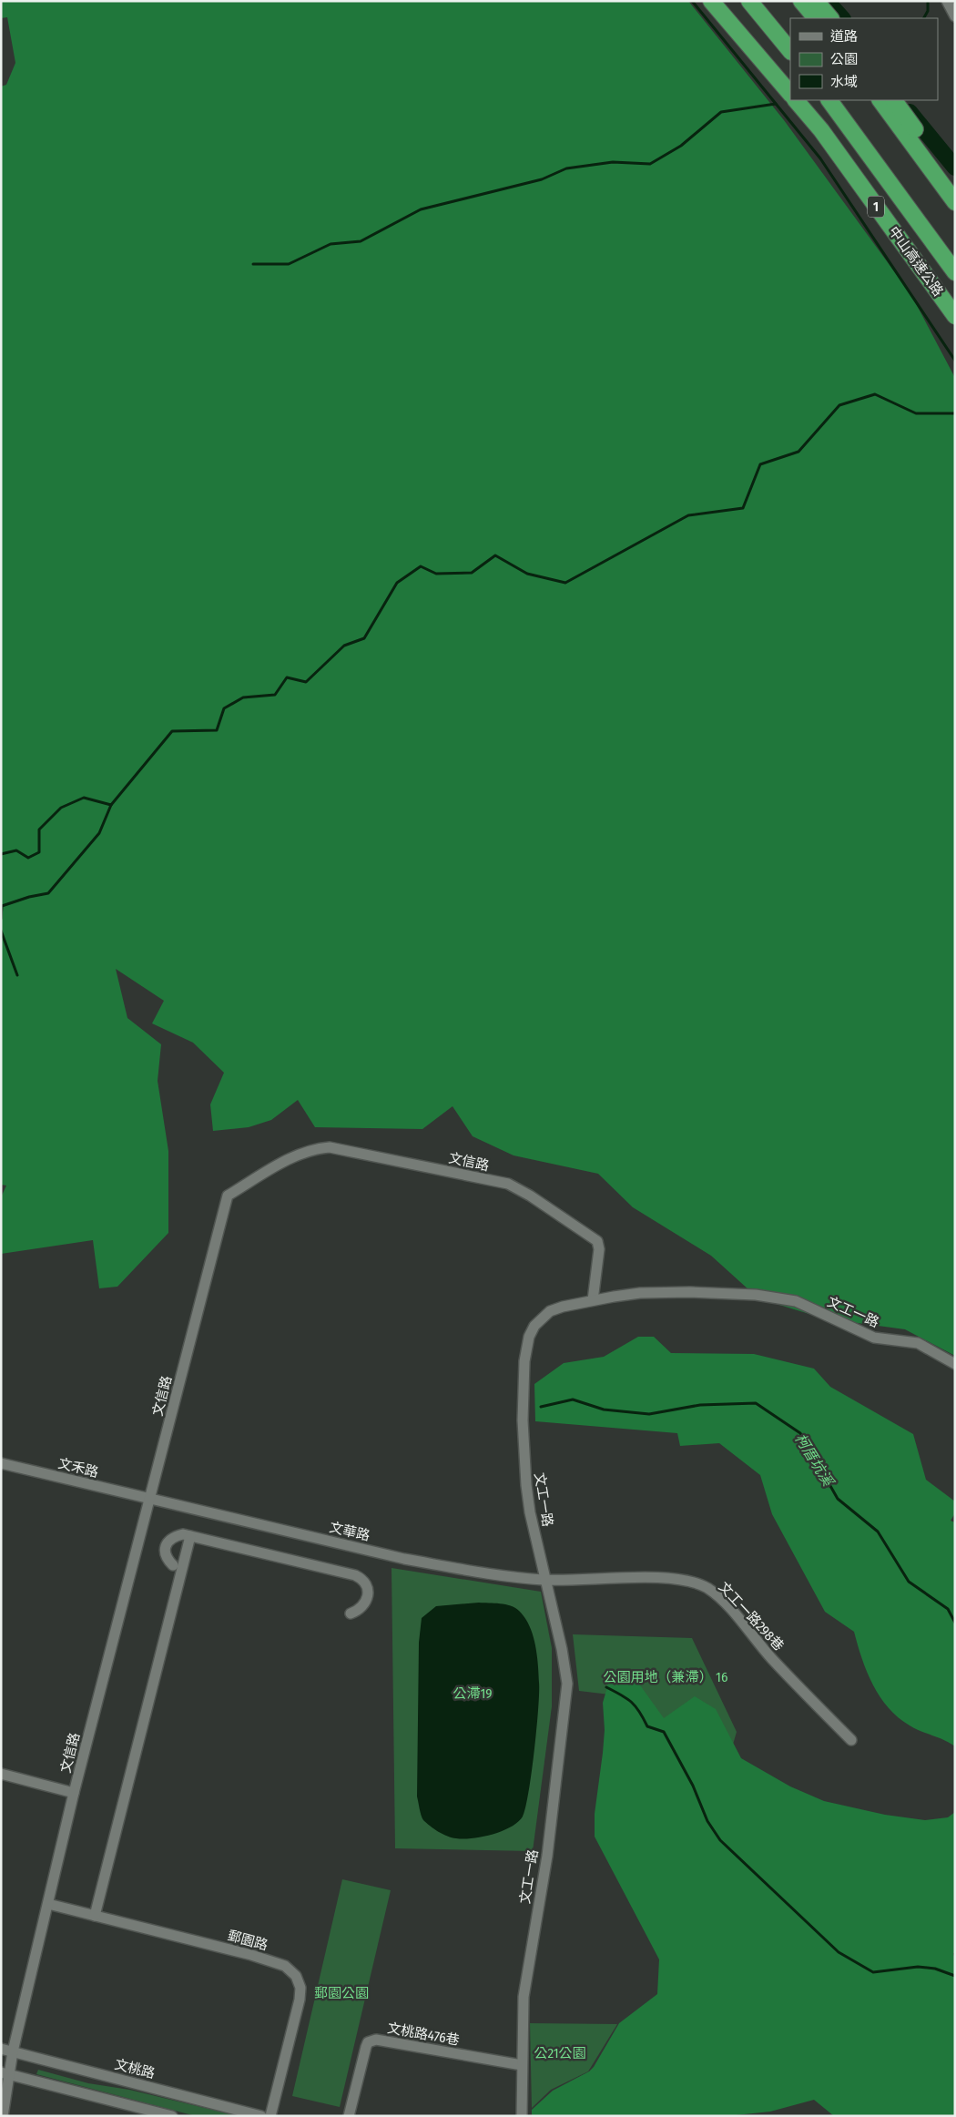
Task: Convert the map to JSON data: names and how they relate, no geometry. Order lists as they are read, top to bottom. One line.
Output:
{"streets":{"highway":["1","中山高速公路"],"street":["文信路","文工一路","文禾路","文華路","文工一路298巷","郵園路","文桃路476巷","文桃路"]},"crossings":[["文信路","文工一路"],["文信路","文禾路"],["文信路","文華路"],["文信路","郵園路"],["文信路","文桃路"],["文工一路","文華路"],["文工一路","文工一路298巷"],["文工一路","文桃路476巷"],["文禾路","文華路"],["文華路","文工一路298巷"]],"water":["柯厝坑溪"],"parks":["公園用地（兼滯） 16","公滯19","郵園公園","公21公園"],"legend":["道路","公園","水域"]}
